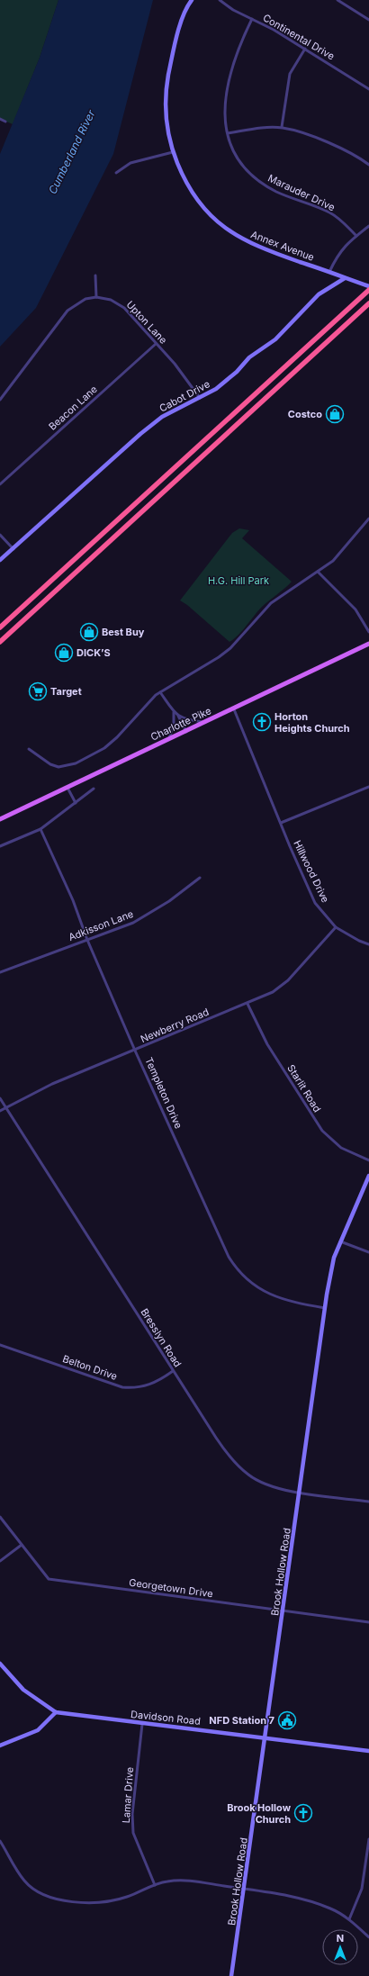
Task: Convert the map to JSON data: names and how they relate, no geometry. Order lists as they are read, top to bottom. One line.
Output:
{"streets":{"main road":["Charlotte Pike"],"street":["Continental Drive","Marauder Drive","Annex Avenue","Upton Lane","Cabot Drive","Beacon Lane","Hillwood Drive","Adkisson Lane","Newberry Road","Starlit Road","Templeton Drive","Bresslyn Road","Belton Drive","Brook Hollow Road","Georgetown Drive","Davidson Road","Lamar Drive"]},"crossings":[["Continental Drive","Marauder Drive"],["Annex Avenue","Cabot Drive"],["Upton Lane","Cabot Drive"],["Upton Lane","Beacon Lane"],["Charlotte Pike","Hillwood Drive"],["Hillwood Drive","Newberry Road"],["Adkisson Lane","Templeton Drive"],["Newberry Road","Starlit Road"],["Newberry Road","Templeton Drive"],["Newberry Road","Bresslyn Road"],["Templeton Drive","Brook Hollow Road"],["Bresslyn Road","Belton Drive"],["Bresslyn Road","Brook Hollow Road"],["Brook Hollow Road","Georgetown Drive"],["Brook Hollow Road","Davidson Road"],["Davidson Road","Lamar Drive"]],"water":["Cumberland River"],"parks":["H.G. Hill Park"],"places":{"shop":["Costco","Best Buy","DICK’S"],"supermarket":["Target"],"church":["Horton Heights Church","Brook Hollow Church"],"public building":["NFD Station 7"]},"north":"top"}
